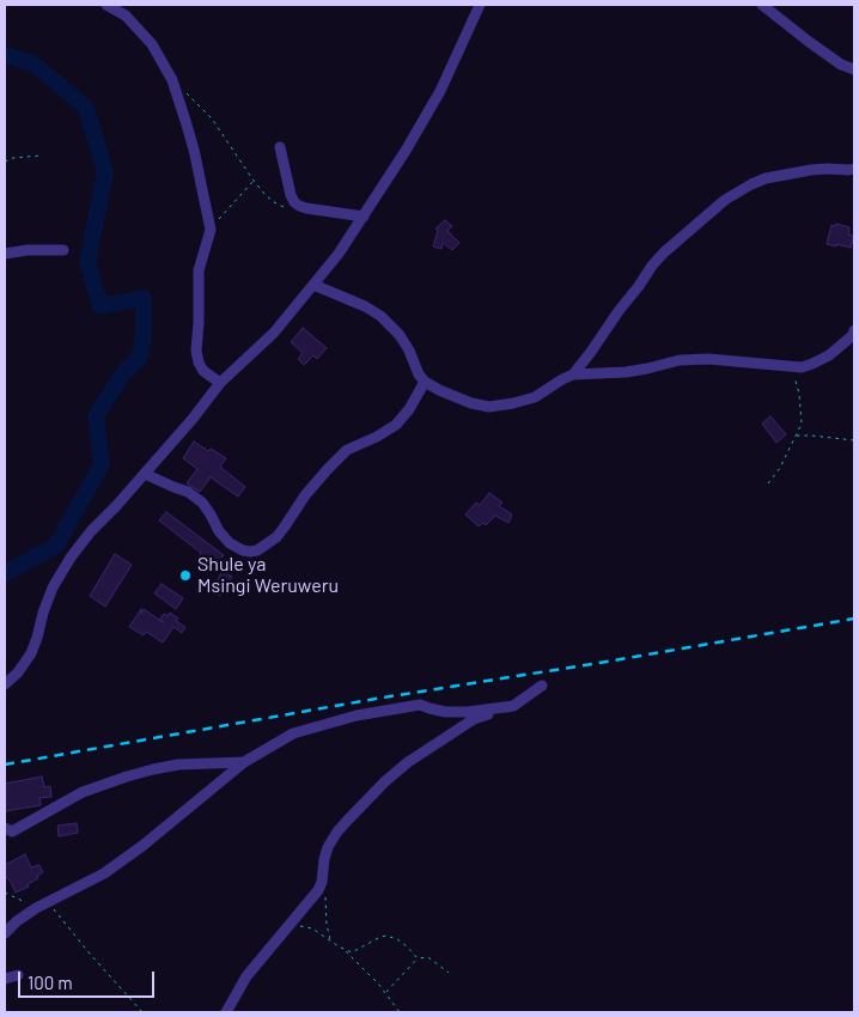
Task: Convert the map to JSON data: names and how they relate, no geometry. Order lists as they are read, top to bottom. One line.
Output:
{"places":["Shule ya Msingi Weruweru"],"scale_bar":"100 m"}
